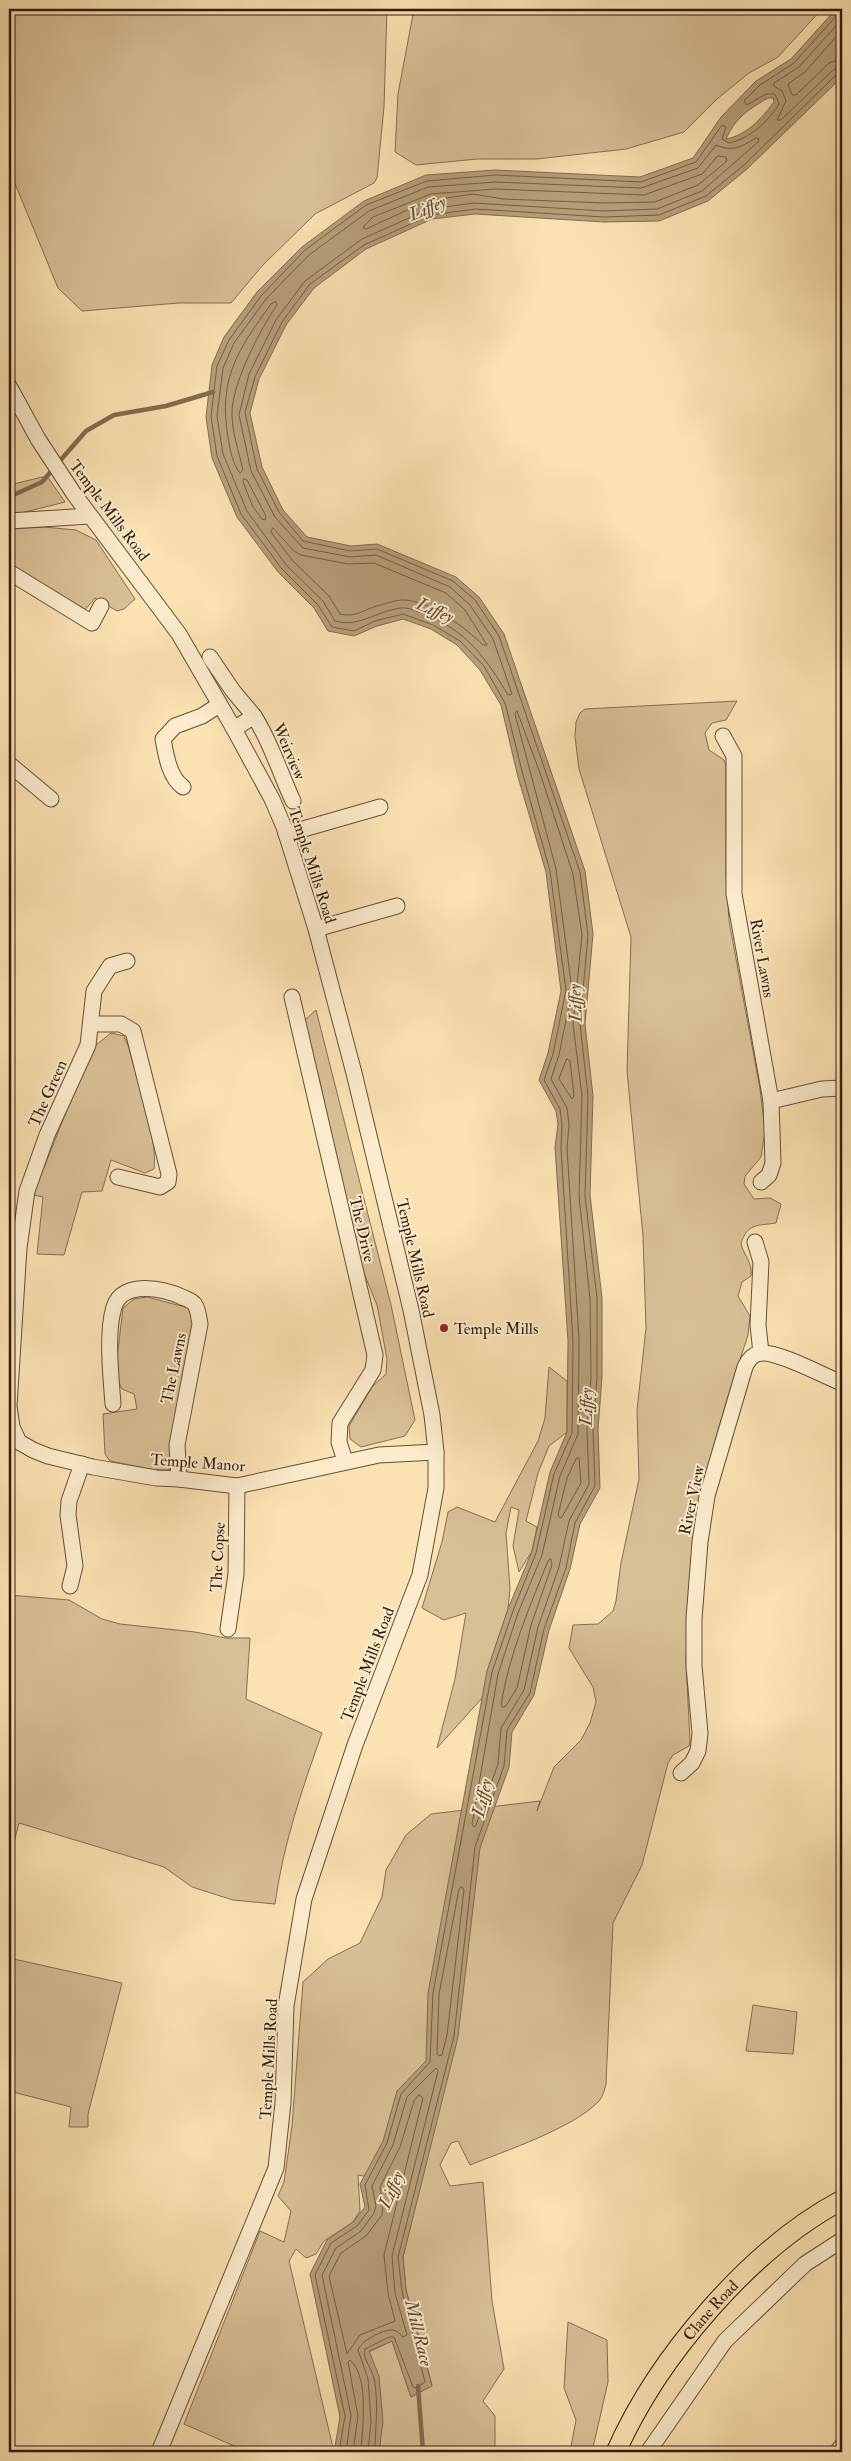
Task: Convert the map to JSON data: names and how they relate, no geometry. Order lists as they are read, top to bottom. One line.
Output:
{"streets":{"main road":["Clane Road"],"street":["Temple Mills Road","Weirview","River Lawns","The Green","The Drive","The Lawns","Temple Manor","River View","The Copse"]},"crossings":[["Temple Mills Road","Weirview"],["Temple Mills Road","Temple Manor"],["The Green","Temple Manor"],["The Drive","Temple Manor"],["The Lawns","Temple Manor"],["Temple Manor","The Copse"]],"water":["Liffey","Mill Race"],"places":["Temple Mills"]}
